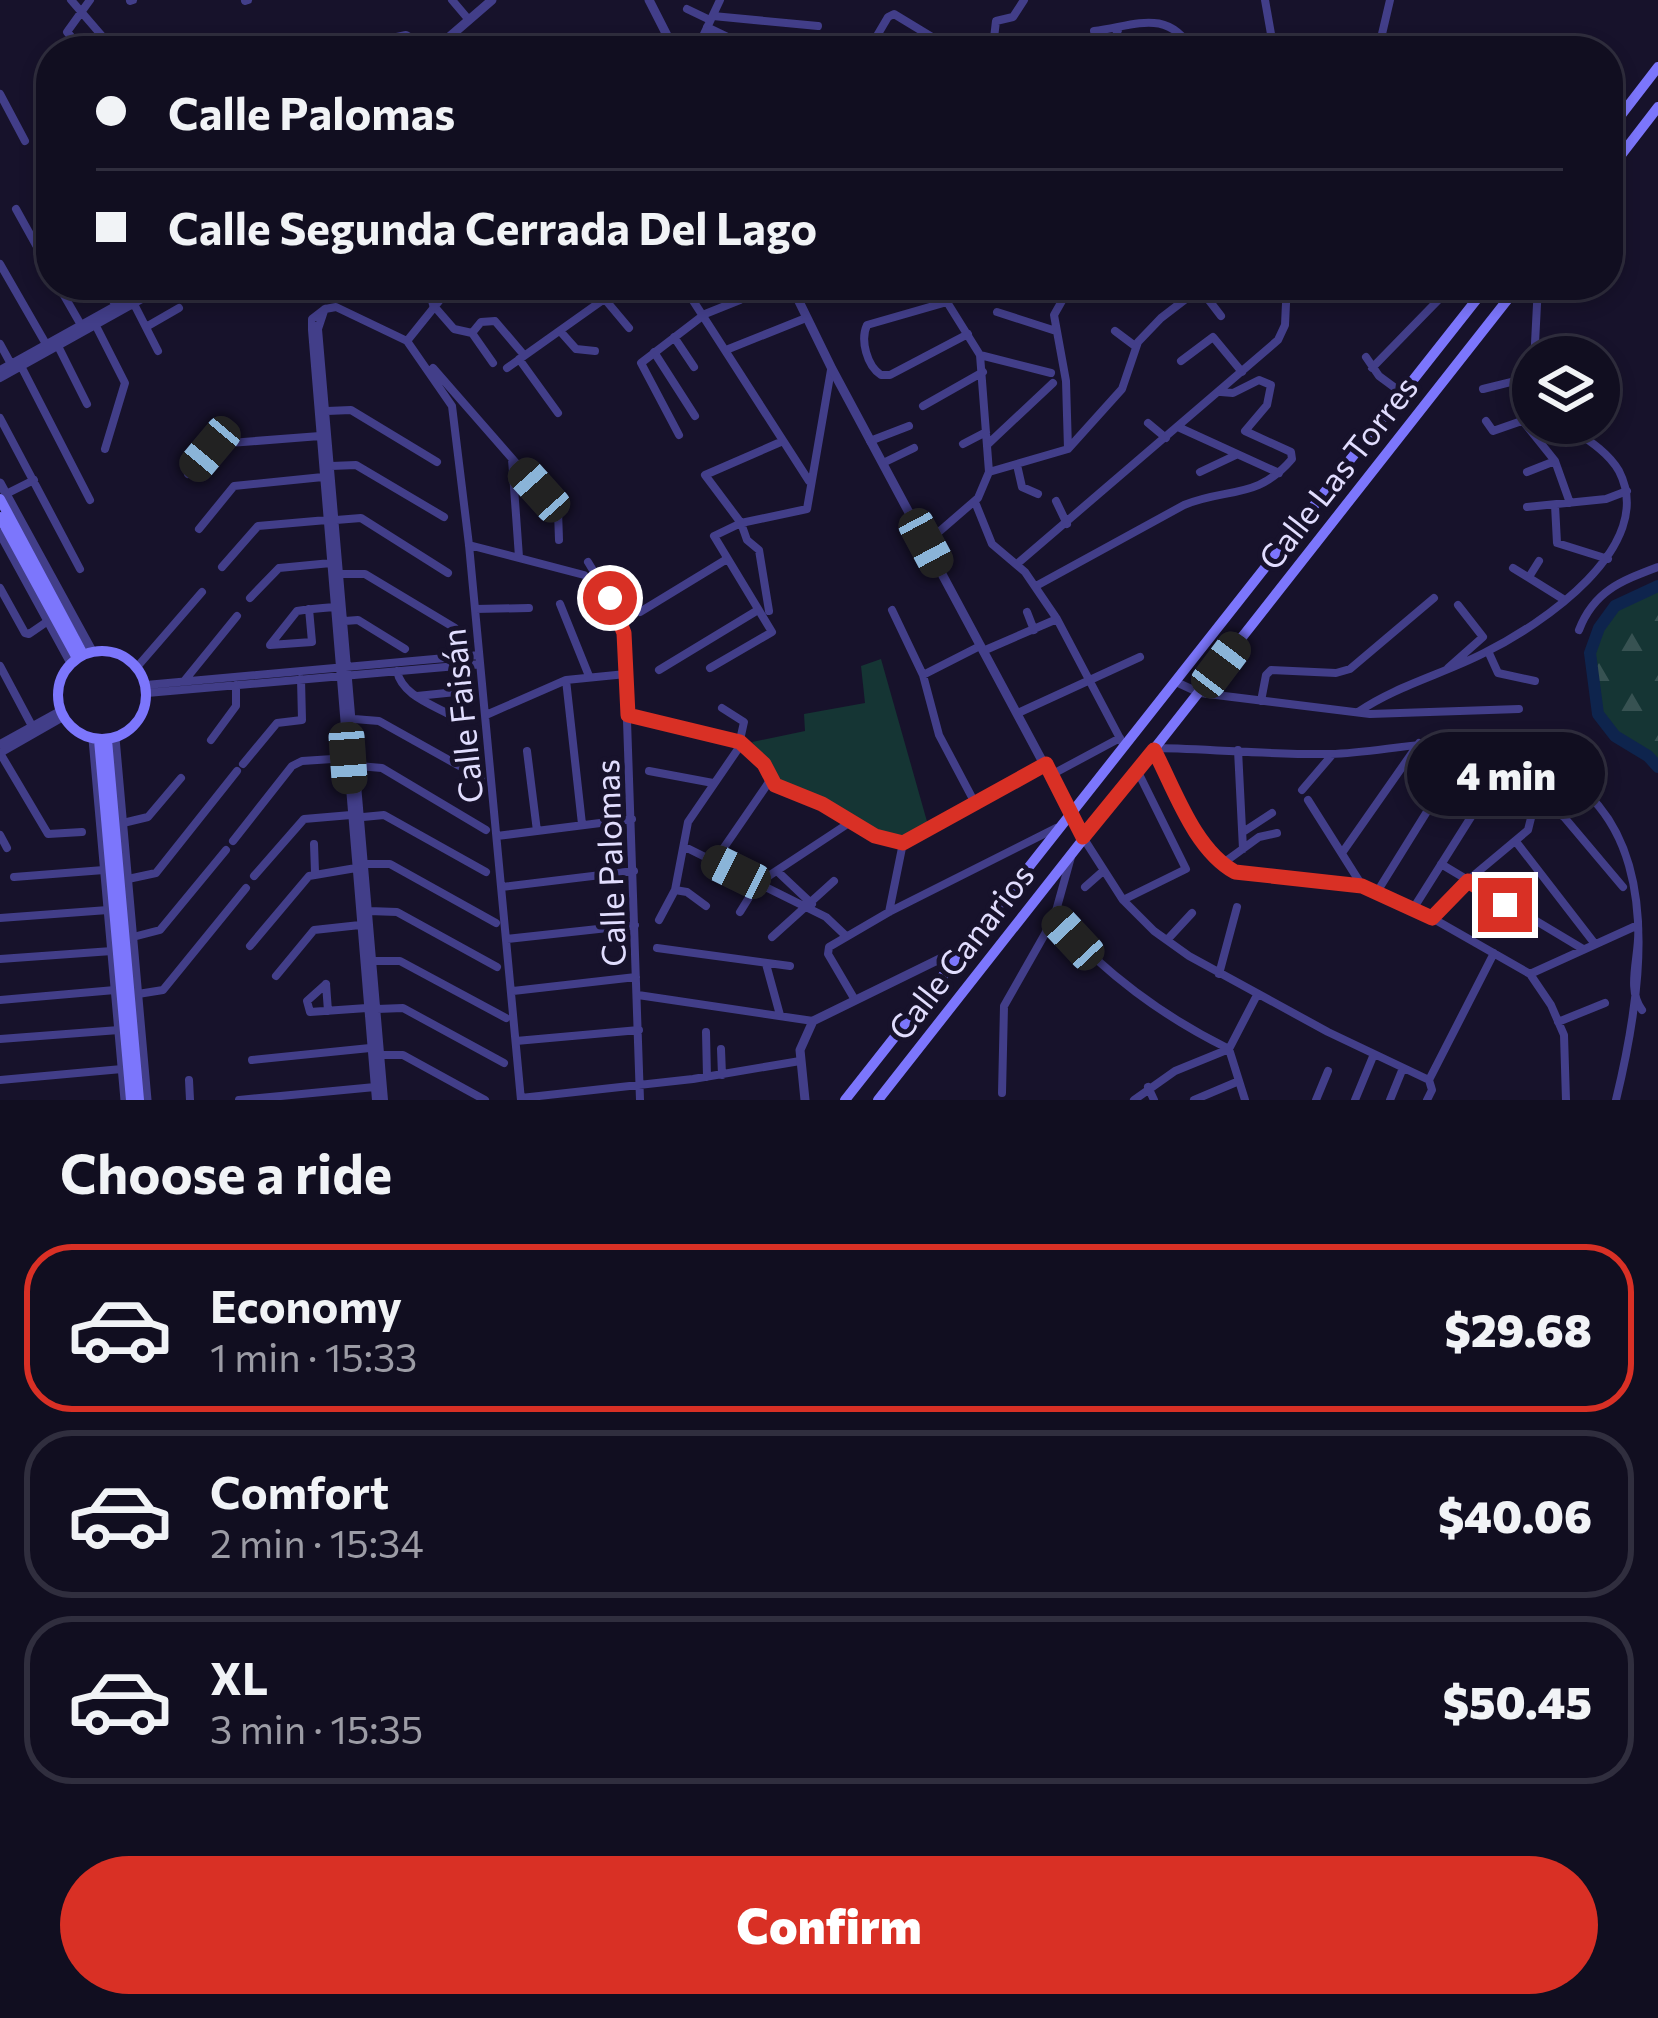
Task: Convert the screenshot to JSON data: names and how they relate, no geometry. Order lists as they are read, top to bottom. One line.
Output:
{"streets":{"main road":["Calle Las Torres","Calle Canarios"],"street":["Calle Faisán","Calle Palomas"]},"crossings":[["Calle Las Torres","Calle Canarios"]],"page":{"banner":["Calle Palomas","Calle Segunda Cerrada Del Lago"],"bubble":"4 min","heading":"Choose a ride","list":[{"name":"Economy","note":"1 min · 15:33","value":"$29.68"},{"name":"Comfort","note":"2 min · 15:34","value":"$40.06"},{"name":"XL","note":"3 min · 15:35","value":"$50.45"}],"buttons":"Confirm"}}
